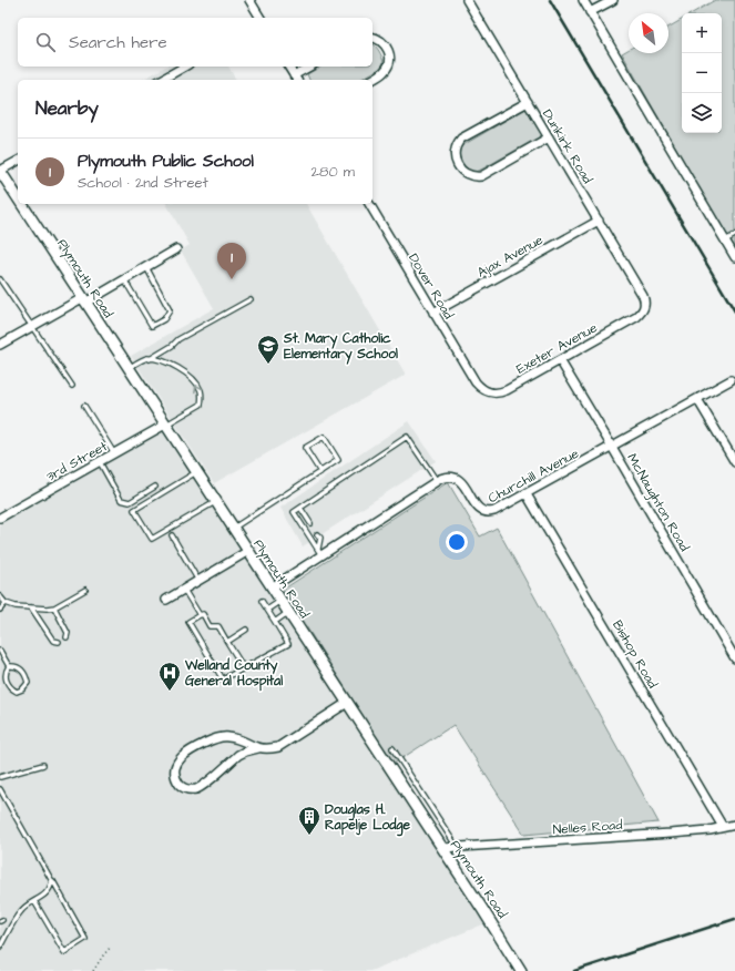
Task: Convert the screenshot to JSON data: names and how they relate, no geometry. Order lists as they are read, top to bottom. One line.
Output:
{"streets":{"street":["Dunkirk Road","Ajax Avenue","Plymouth Road","Dover Road","Exeter Avenue","3rd Street","Churchill Avenue","McNaughton Road","Bishop Road","Nelles Road"]},"crossings":[["Dunkirk Road","Ajax Avenue"],["Dunkirk Road","Exeter Avenue"],["Ajax Avenue","Dover Road"],["Plymouth Road","3rd Street"],["Plymouth Road","Churchill Avenue"],["Plymouth Road","Nelles Road"],["Dover Road","Exeter Avenue"],["Exeter Avenue","McNaughton Road"],["Churchill Avenue","McNaughton Road"],["Churchill Avenue","Bishop Road"],["Bishop Road","Nelles Road"]],"places":{"school or university":["St. Mary Catholic Elementary School"],"hospital":["Welland County General Hospital"],"building":["Douglas H. Rapelje Lodge"]},"north":"top left","page":{"map_buttons":["+","−"],"search":"Search here","heading":"Nearby","list":[{"mark":"1","name":"Plymouth Public School","note":"School · 2nd Street","value":"280 m"}],"pins":"1"}}
